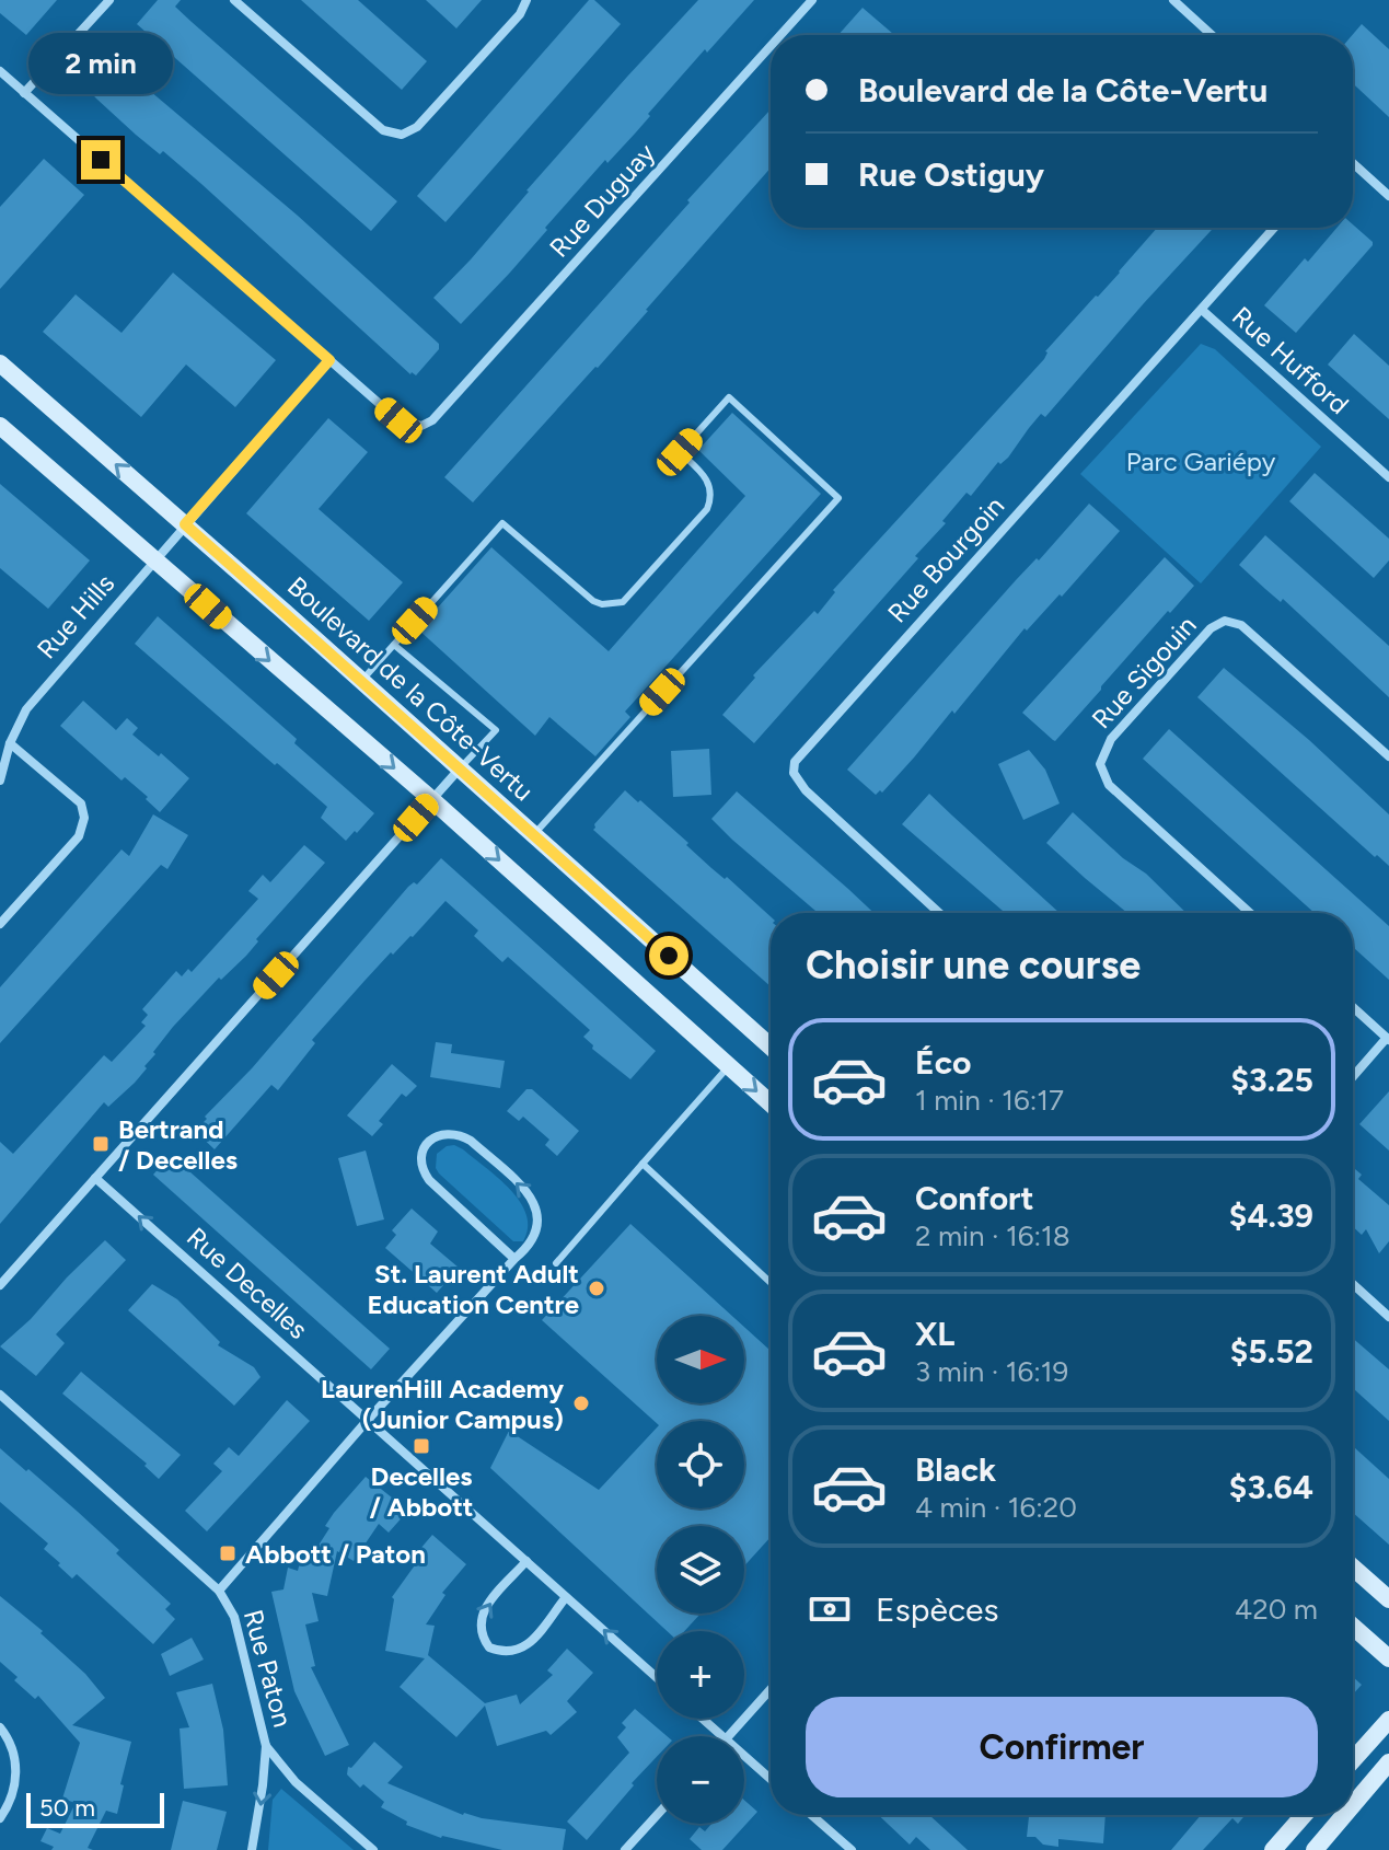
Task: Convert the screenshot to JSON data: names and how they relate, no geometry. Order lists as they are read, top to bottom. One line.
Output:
{"streets":{"main road":["Boulevard de la Côte-Vertu"],"street":["Rue Duguay","Rue Hufford","Rue Bourgoin","Rue Hills","Rue Sigouin","Rue Decelles","Rue Paton"]},"crossings":[["Rue Hufford","Rue Bourgoin"],["Rue Hills","Boulevard de la Côte-Vertu"]],"one_way":["Rue Decelles"],"parks":["Parc Gariépy"],"places":{"transit":["Bertrand / Decelles","Decelles / Abbott","Abbott / Paton"],"other":["St. Laurent Adult Education Centre","LaurenHill Academy (Junior Campus)"]},"scale_bar":"50 m","north":"right","page":{"bubble":"2 min","banner":["Boulevard de la Côte-Vertu","Rue Ostiguy"],"heading":"Choisir une course","list":[{"name":"Éco","note":"1 min · 16:17","value":"$3.25"},{"name":"Confort","note":"2 min · 16:18","value":"$4.39"},{"name":"XL","note":"3 min · 16:19","value":"$5.52"},{"name":"Black","note":"4 min · 16:20","value":"$3.64"}],"map_buttons":["+","−"],"pay":["Espèces","420 m"],"buttons":"Confirmer","scale":"50 m"}}
